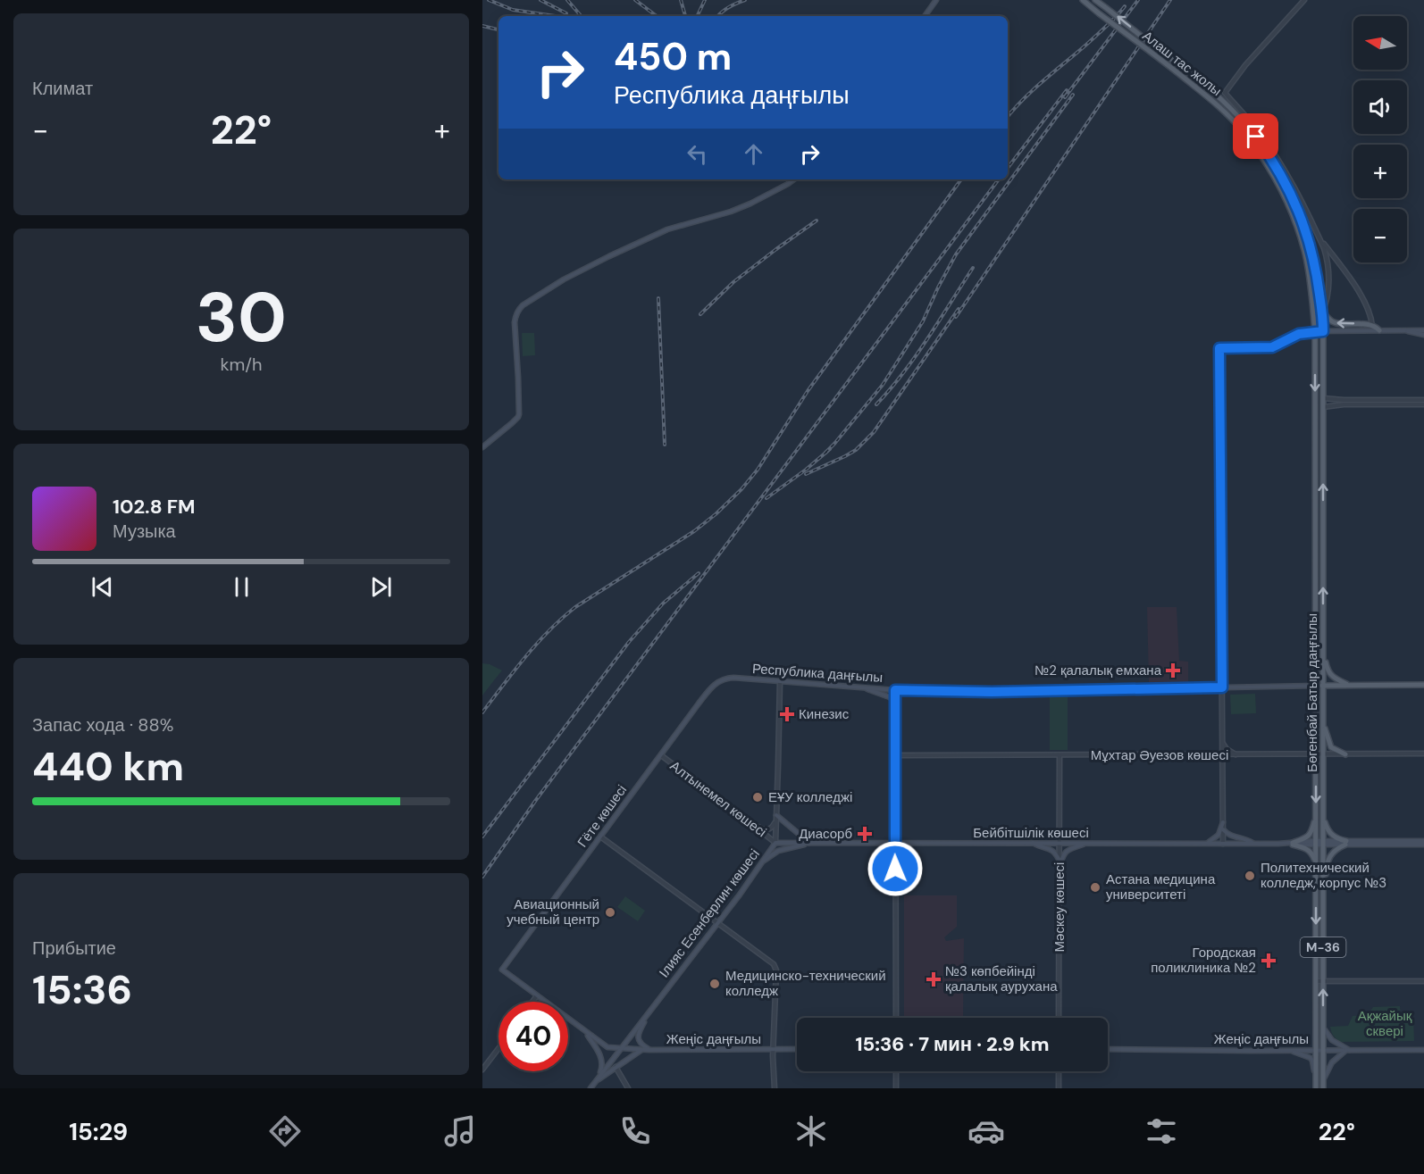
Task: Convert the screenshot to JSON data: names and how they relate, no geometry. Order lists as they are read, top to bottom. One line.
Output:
{"streets":{"main road":["Алаш тас жолы","Республика даңғылы","Бөгенбай Батыр даңғылы","Гёте көшесі","Бейбітшілік көшесі","Ілияс Есенберлин көшесі","M-36","Жеңіс даңғылы"],"street":["Мұхтар Әуезов көшесі","Алтынемел көшесі","Мәскеу көшесі"]},"crossings":[["Алаш тас жолы","Бөгенбай Батыр даңғылы"],["Республика даңғылы","Бөгенбай Батыр даңғылы"],["Республика даңғылы","Гёте көшесі"],["Республика даңғылы","Ілияс Есенберлин көшесі"],["Бөгенбай Батыр даңғылы","Мұхтар Әуезов көшесі"],["Бөгенбай Батыр даңғылы","Бейбітшілік көшесі"],["Бөгенбай Батыр даңғылы","Жеңіс даңғылы"],["Мұхтар Әуезов көшесі","Мәскеу көшесі"],["Алтынемел көшесі","Гёте көшесі"],["Алтынемел көшесі","Бейбітшілік көшесі"],["Алтынемел көшесі","Ілияс Есенберлин көшесі"],["Гёте көшесі","Жеңіс даңғылы"],["Бейбітшілік көшесі","Мәскеу көшесі"],["Бейбітшілік көшесі","Ілияс Есенберлин көшесі"],["Ілияс Есенберлин көшесі","Жеңіс даңғылы"]],"parks":["Ақжайық сквері"],"places":{"health":["№2 қалалық емхана","Кинезис","Диасорб","Городская поликлиника №2","№3 көпбейінді қалалық аурухана"],"other":["ЕҰУ колледжі","Политехнический колледж, корпус №3","Астана медицина университеті","Авиационный учебный центр","Медицинско-технический колледж"]},"north":"left","page":{"tile":["Климат",["30","km/h"],["Запас хода · 88%","440 km"],["Прибытие","15:36"]],"map_buttons":["+","−"],"turn":["450 m","Республика даңғылы"],"heat":["−","22°","+"],"song":["102.8 FM","Музыка"],"limit":"40","trip":"15:36 · 7 мин · 2.9 km","tabs":["15:29","22°"]}}
